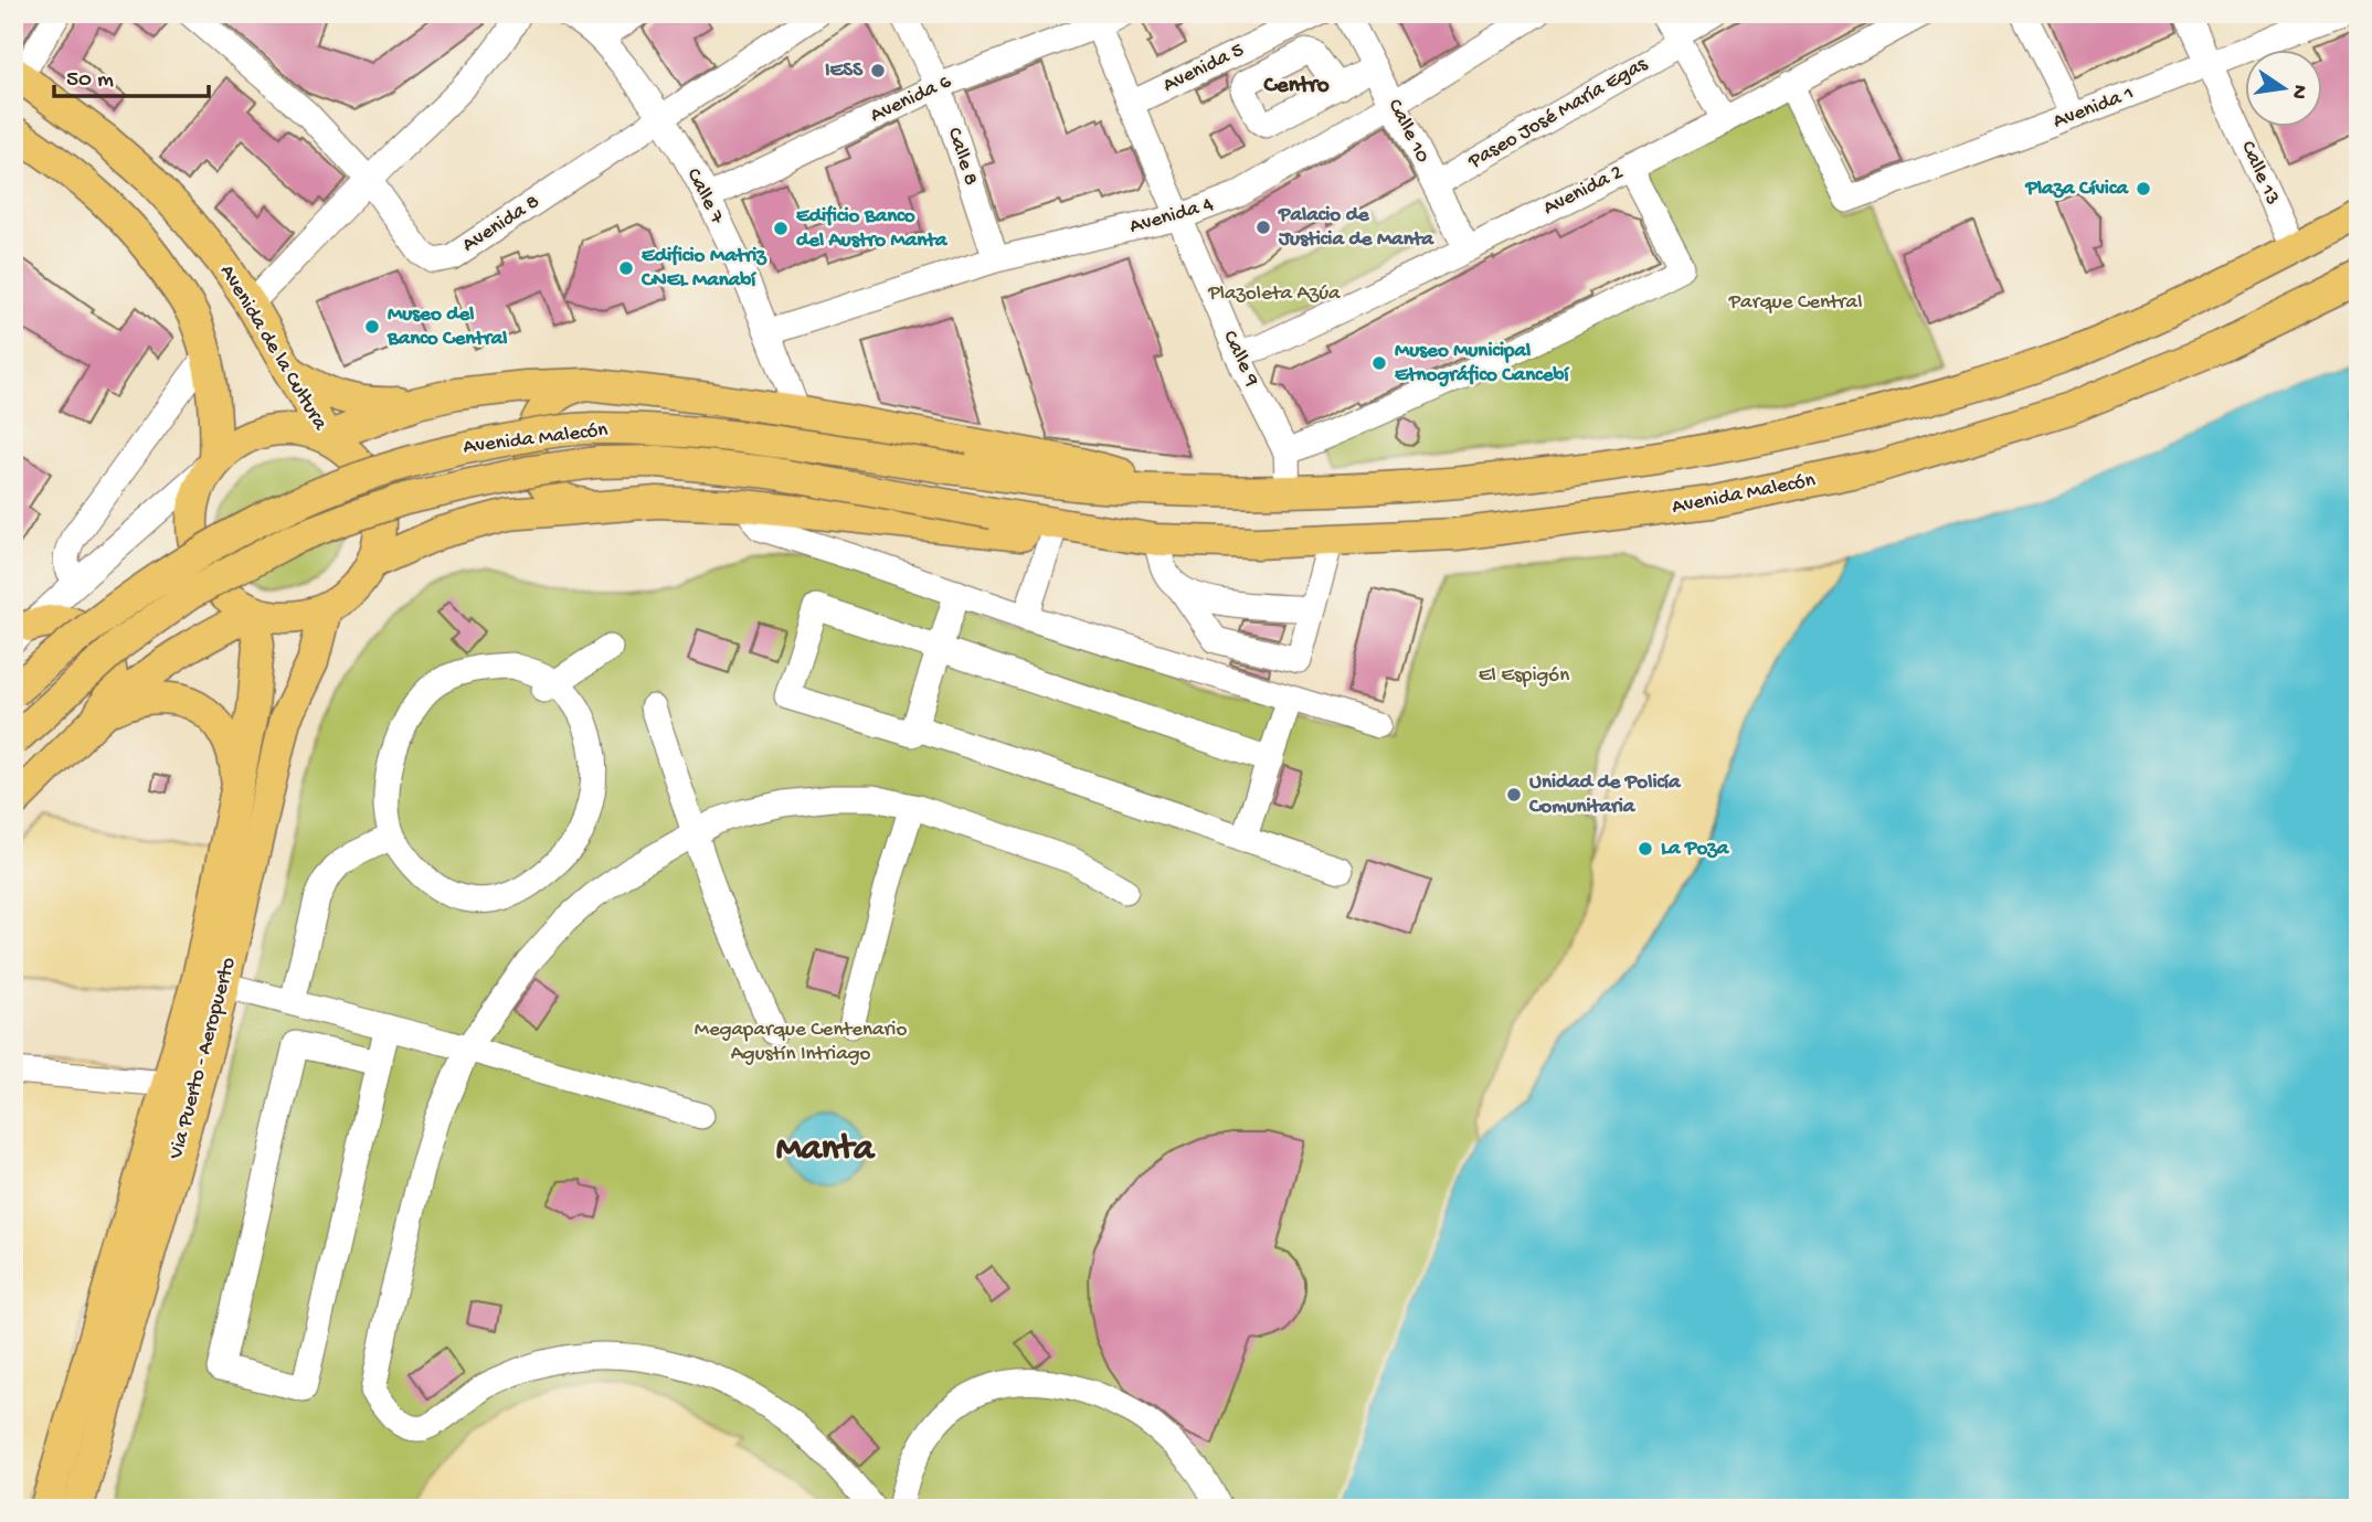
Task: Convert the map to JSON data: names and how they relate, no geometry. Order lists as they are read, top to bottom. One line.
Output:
{"streets":{"main road":["Avenida de la Cultura","Avenida Malecón","Via Puerto - Aeropuerto"],"street":["Avenida 5","Avenida 6","Avenida 1","Paseo José María Egas","Calle 10","Calle 8","Calle 13","Avenida 2","Calle 7","Avenida 4","Avenida 8","Calle 9"]},"crossings":[["Avenida 5","Calle 9"],["Avenida 6","Calle 8"],["Avenida 6","Calle 7"],["Avenida 6","Calle 9"],["Avenida 1","Calle 13"],["Avenida 1","Avenida 2"],["Paseo José María Egas","Calle 10"],["Calle 10","Avenida 2"],["Calle 10","Avenida 4"],["Calle 8","Avenida 4"],["Calle 13","Avenida Malecón"],["Avenida 2","Calle 9"],["Calle 7","Avenida 4"],["Calle 7","Avenida 8"],["Calle 7","Avenida Malecón"],["Avenida 4","Calle 9"],["Avenida de la Cultura","Avenida Malecón"],["Avenida de la Cultura","Via Puerto - Aeropuerto"],["Calle 9","Avenida Malecón"],["Avenida Malecón","Via Puerto - Aeropuerto"]],"districts":["Centro","Manta"],"parks":["Plazoleta Azúa","Parque Central","El Espigón","Megaparque Centenario Agustín Intriago"],"places":["IESS","Plaza Cívica","Palacio de Justicia de Manta","Edificio Banco del Austro Manta","Edificio Matriz CNEL Manabí","Museo del Banco Central","Museo Municipal Etnográfico Cancebí","Unidad de Policía Comunitaria","La Poza"],"scale_bar":"50 m","north":"right"}
